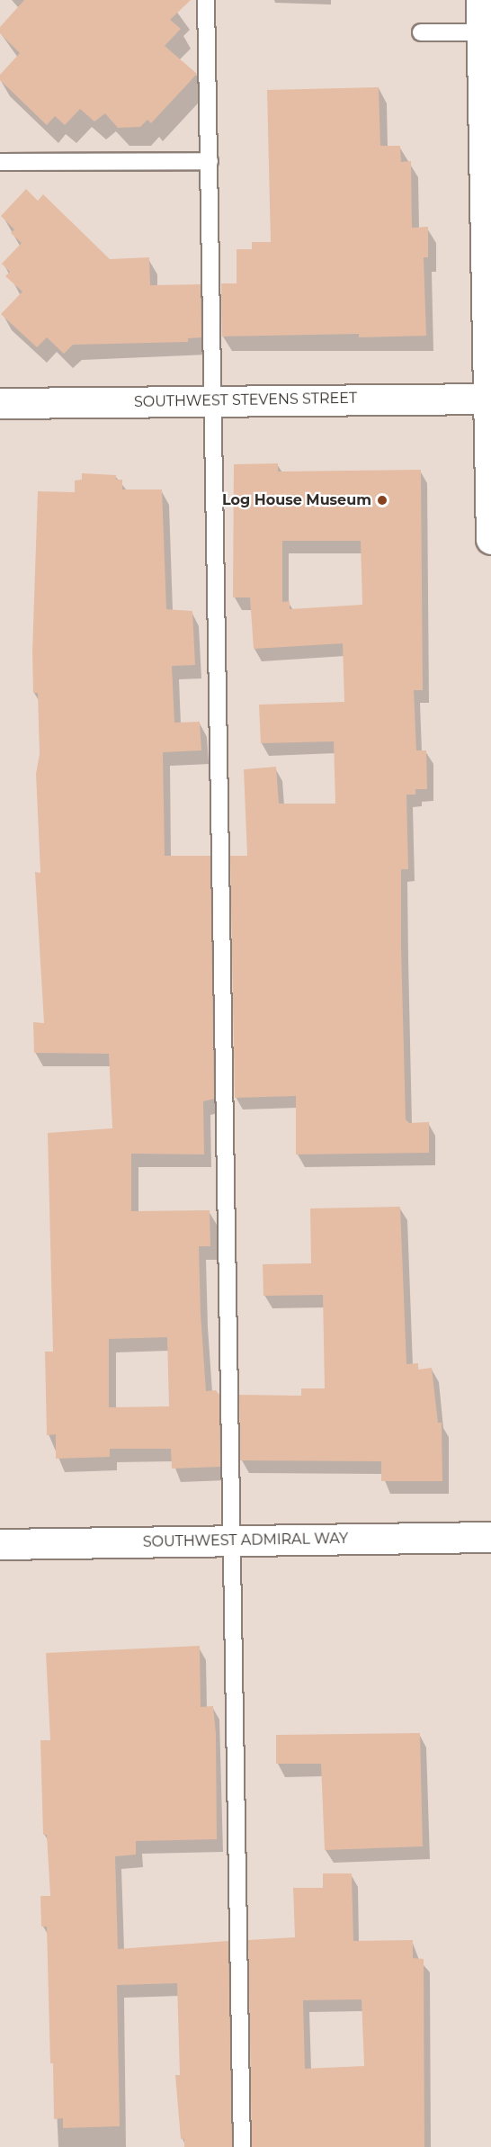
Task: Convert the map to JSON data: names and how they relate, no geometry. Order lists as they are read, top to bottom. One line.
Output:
{"streets":{"street":["SOUTHWEST STEVENS STREET","SOUTHWEST ADMIRAL WAY"]},"places":["Log House Museum"]}
